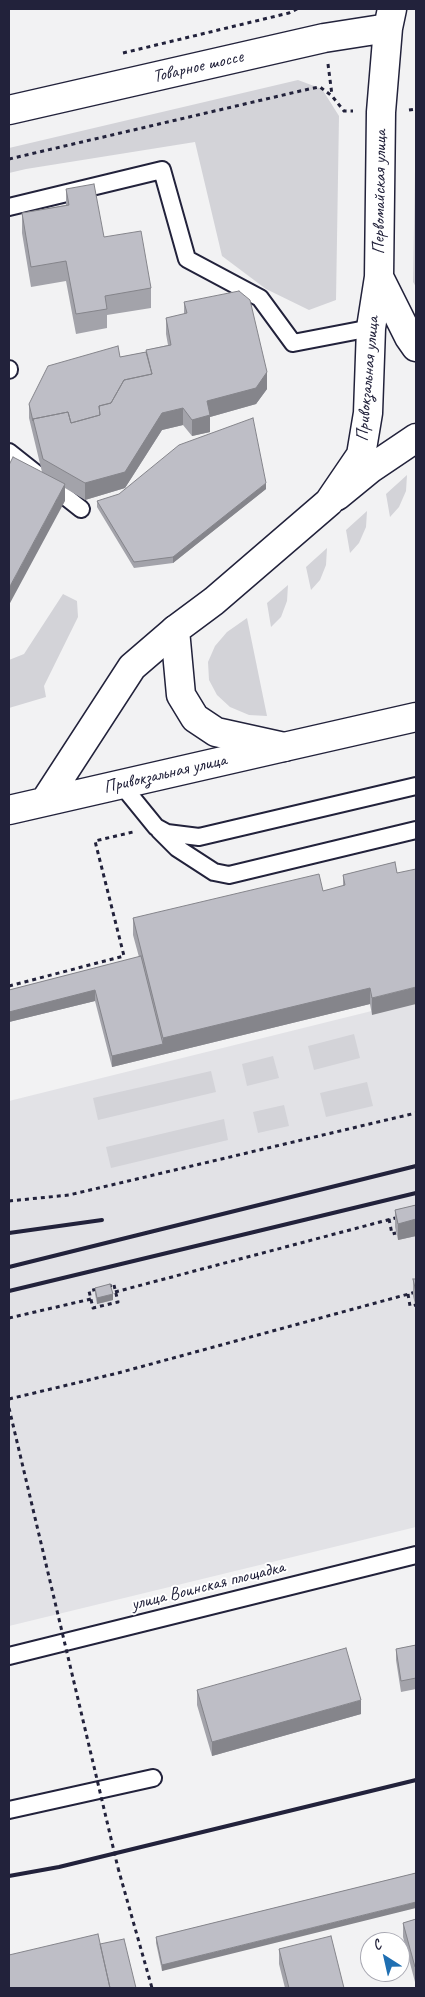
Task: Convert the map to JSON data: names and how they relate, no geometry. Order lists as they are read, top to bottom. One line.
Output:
{"streets":{"street":["Товарное шоссе","Первомайская улица","Привокзальная улица"],"lane":["улица Воинская площадка"]},"crossings":[["Товарное шоссе","Первомайская улица"],["Первомайская улица","Привокзальная улица"]],"north":"top left"}
